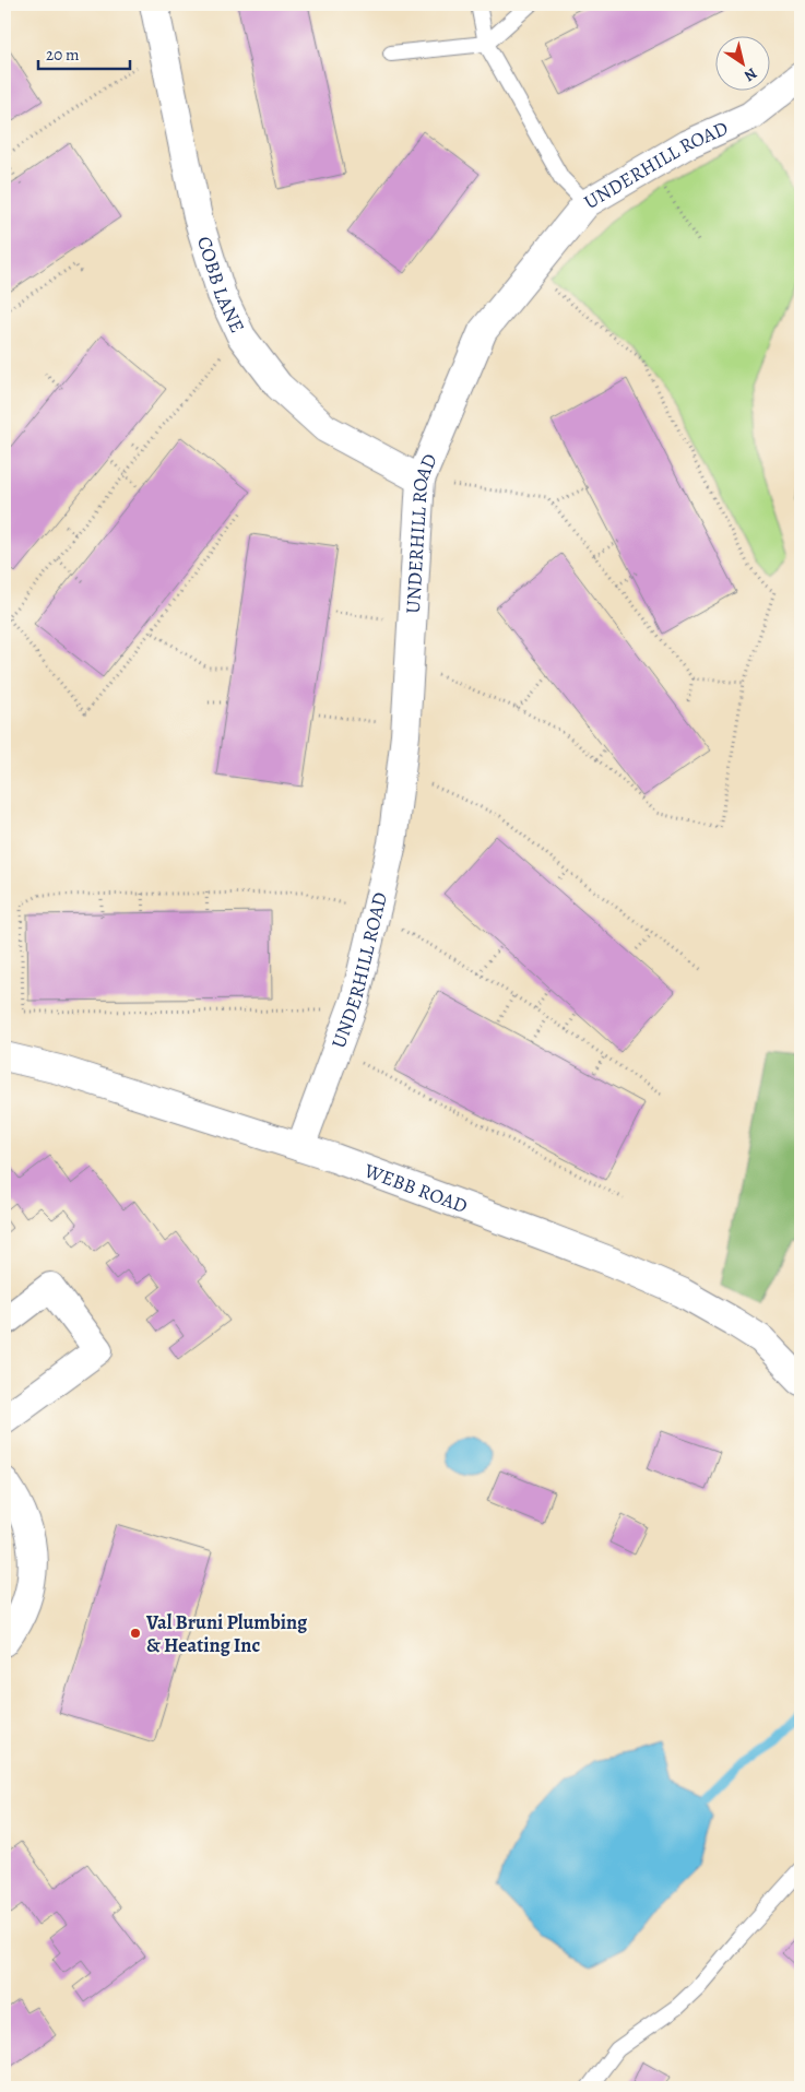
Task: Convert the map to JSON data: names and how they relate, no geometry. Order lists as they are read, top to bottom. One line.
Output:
{"streets":{"street":["UNDERHILL ROAD","COBB LANE","WEBB ROAD"]},"crossings":[["UNDERHILL ROAD","COBB LANE"],["UNDERHILL ROAD","WEBB ROAD"]],"places":["Val Bruni Plumbing & Heating Inc"],"scale_bar":"20 m","north":"bottom right"}
